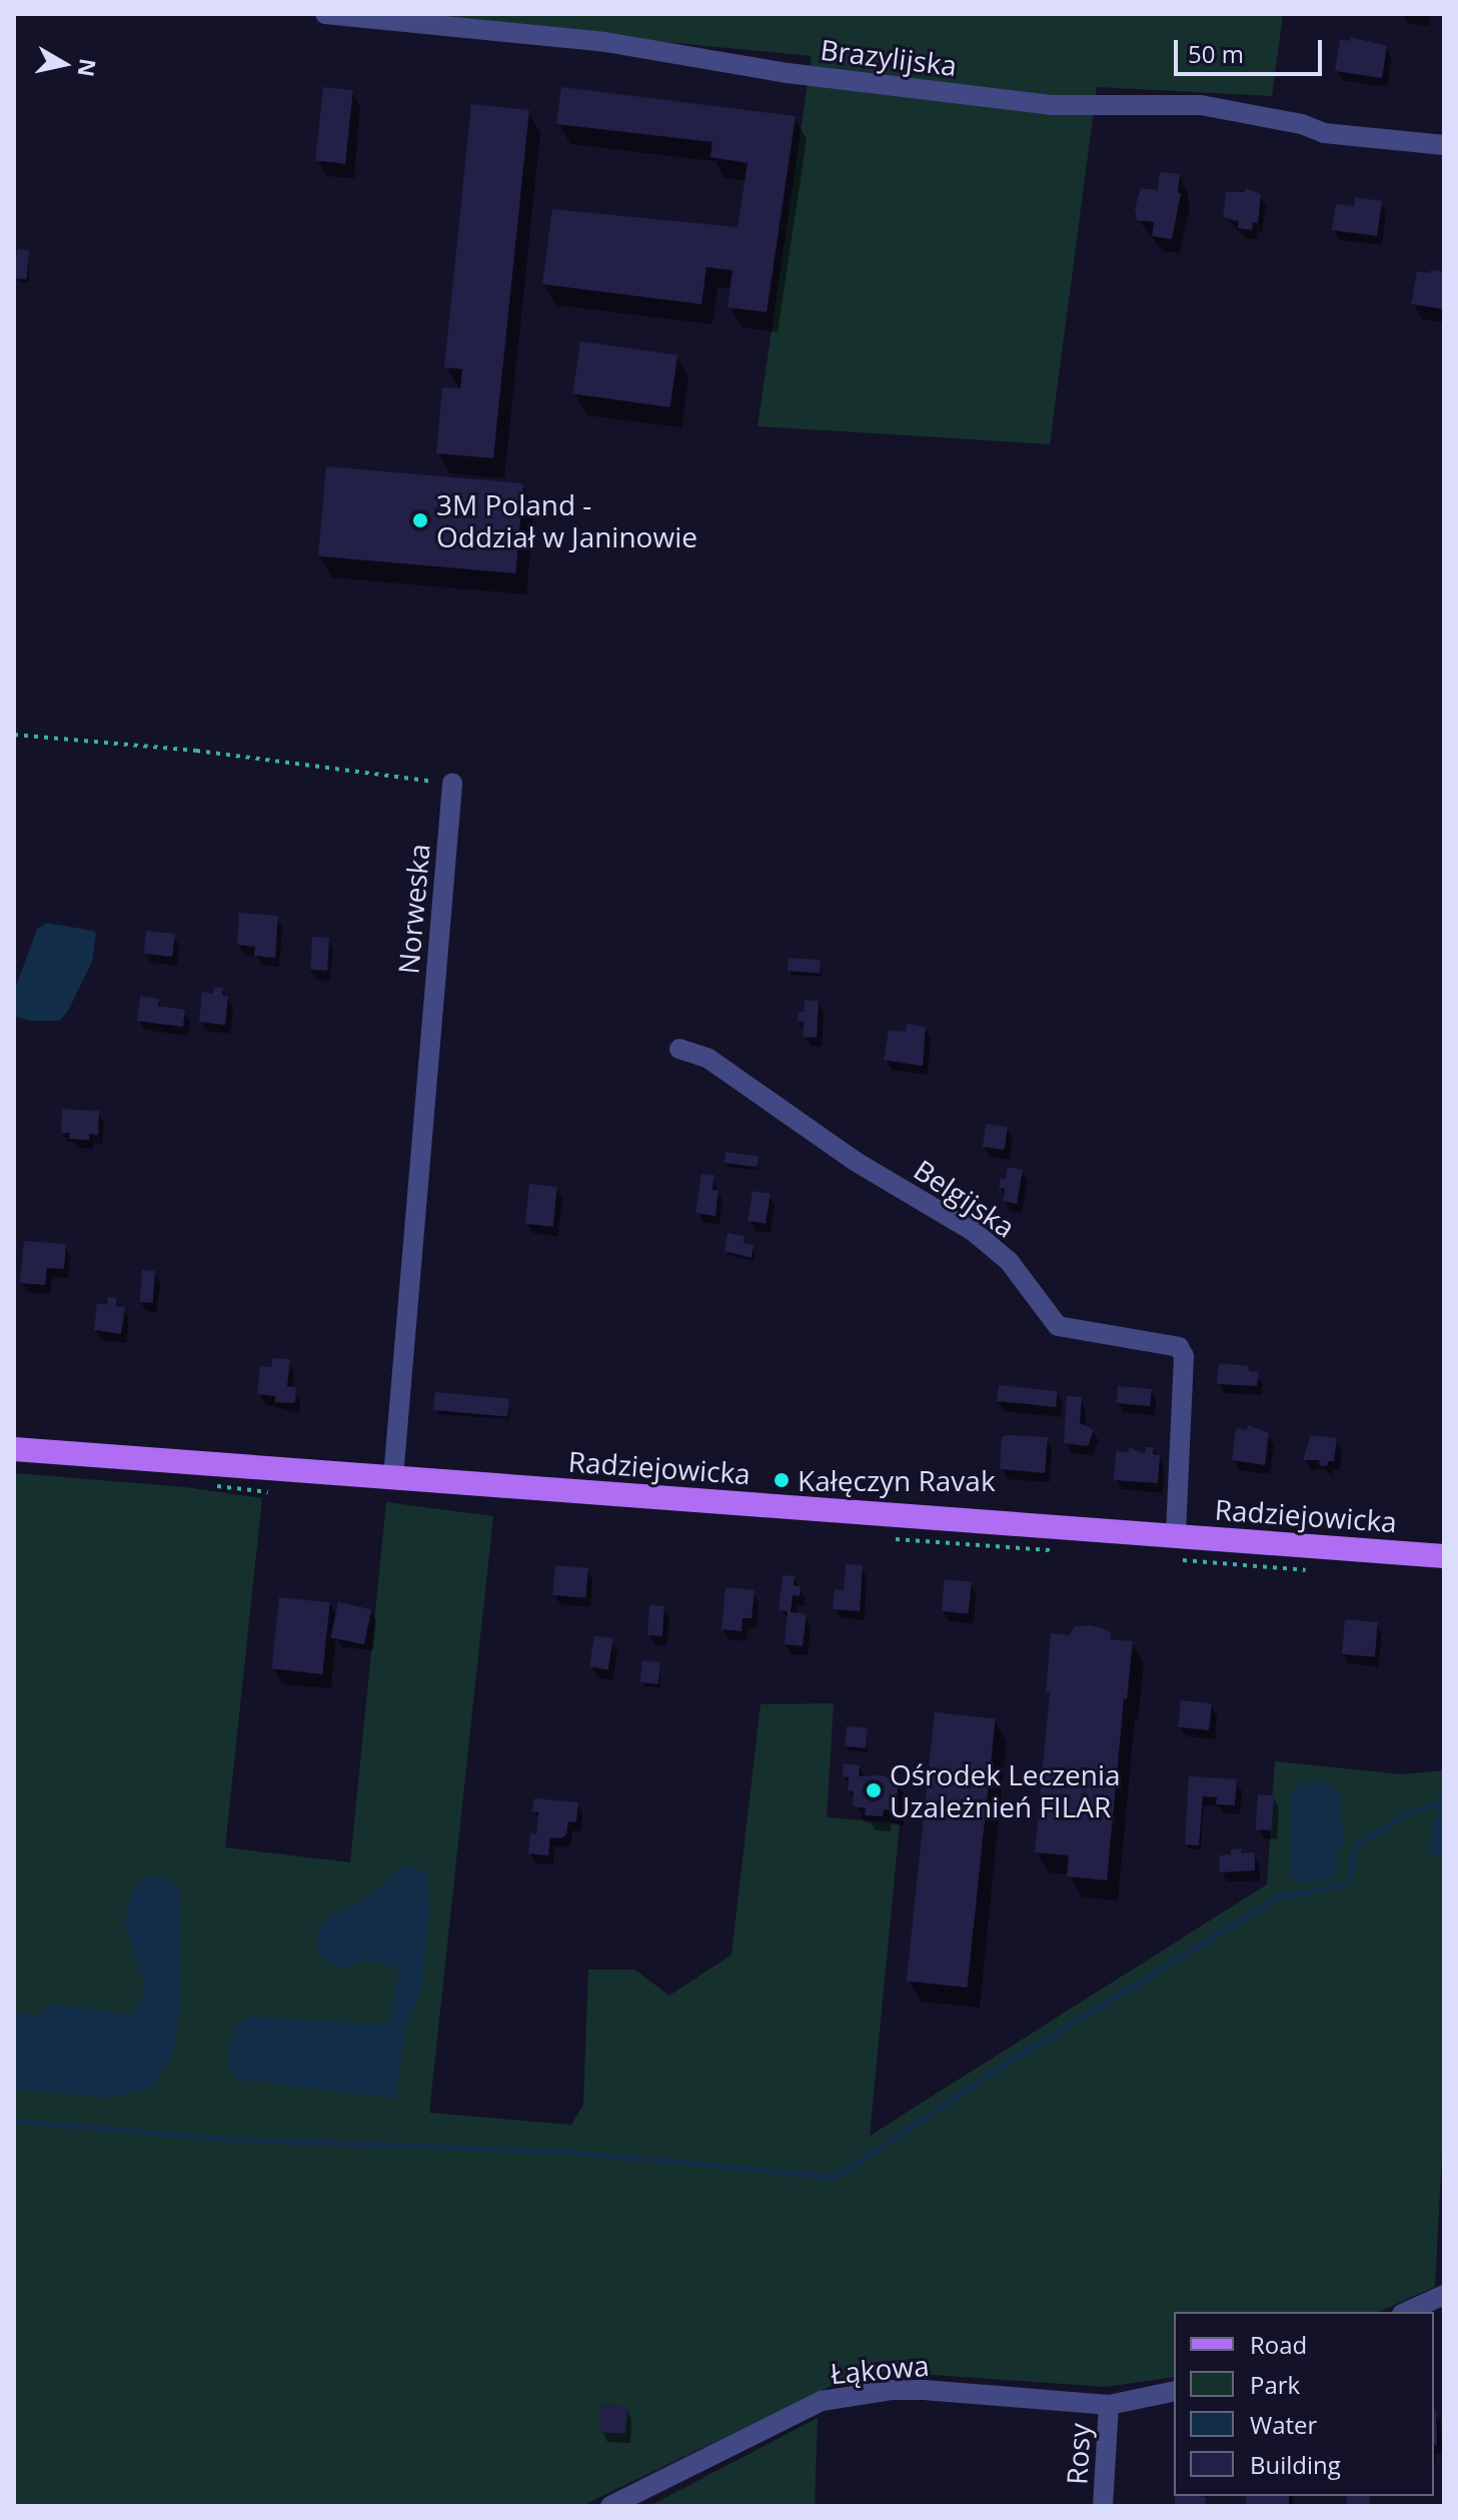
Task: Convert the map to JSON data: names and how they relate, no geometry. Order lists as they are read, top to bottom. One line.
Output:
{"streets":{"main road":["Radziejowicka"],"street":["Brazylijska","Norweska","Belgijska","Łąkowa","Rosy"]},"crossings":[["Norweska","Radziejowicka"],["Belgijska","Radziejowicka"],["Łąkowa","Rosy"]],"places":["3M Poland - Oddział w Janinowie","Kałęczyn Ravak","Ośrodek Leczenia Uzależnień FILAR"],"legend":["Road","Park","Water","Building"],"scale_bar":"50 m","north":"right"}
